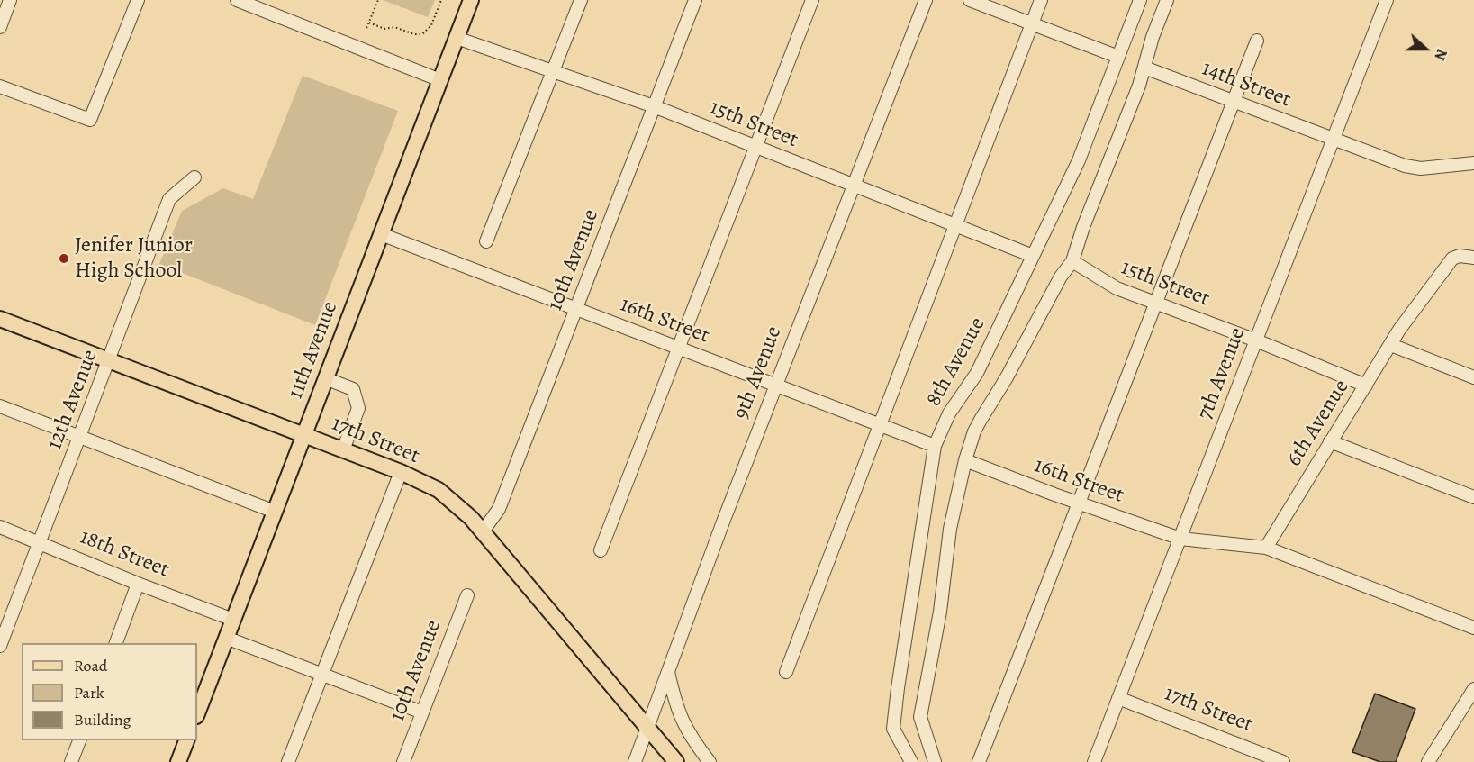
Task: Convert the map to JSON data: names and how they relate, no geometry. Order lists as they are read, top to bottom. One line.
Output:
{"streets":{"main road":["11th Avenue","17th Street"],"street":["14th Street","15th Street","10th Avenue","16th Street","8th Avenue","9th Avenue","7th Avenue","12th Avenue","6th Avenue","18th Street"]},"crossings":[["14th Street","7th Avenue"],["15th Street","10th Avenue"],["15th Street","11th Avenue"],["15th Street","8th Avenue"],["15th Street","9th Avenue"],["15th Street","7th Avenue"],["15th Street","6th Avenue"],["10th Avenue","16th Street"],["10th Avenue","17th Street"],["16th Street","11th Avenue"],["16th Street","8th Avenue"],["16th Street","9th Avenue"],["16th Street","7th Avenue"],["11th Avenue","17th Street"],["11th Avenue","18th Street"],["9th Avenue","17th Street"],["7th Avenue","17th Street"],["12th Avenue","17th Street"],["12th Avenue","18th Street"]],"places":["Jenifer Junior High School"],"legend":["Road","Park","Building"],"north":"right"}
